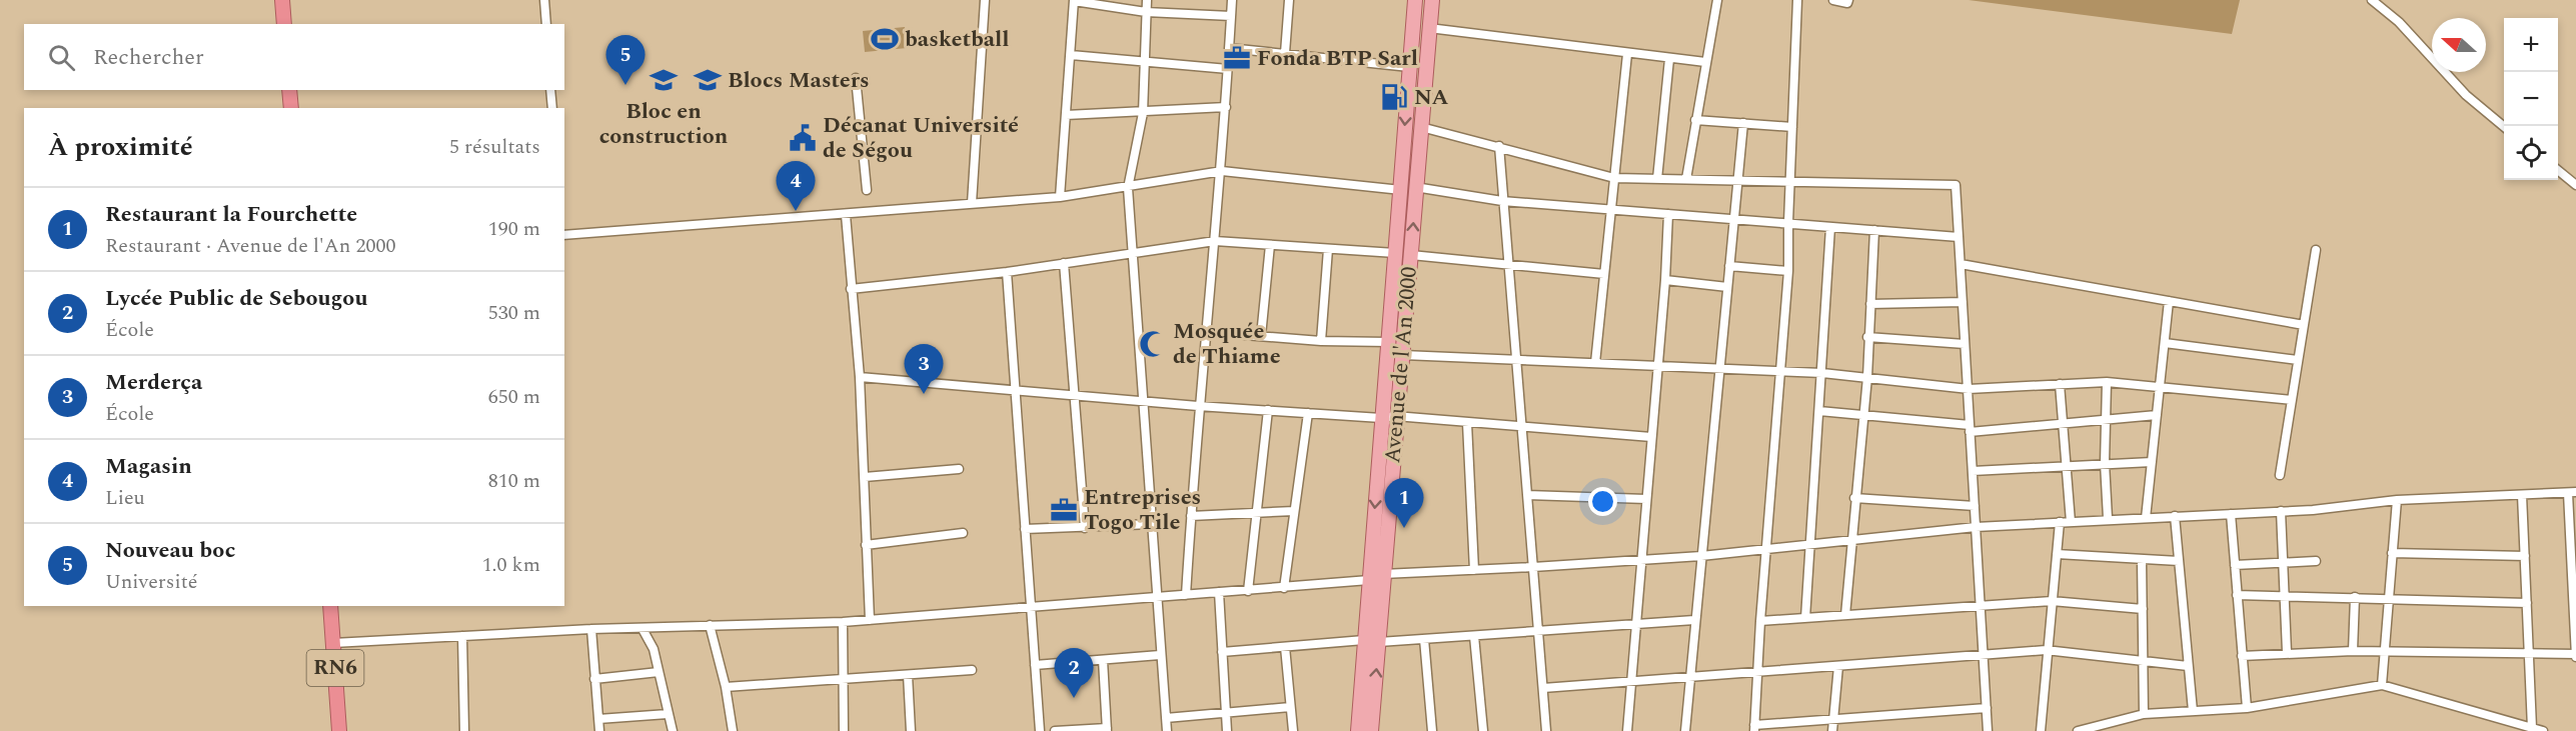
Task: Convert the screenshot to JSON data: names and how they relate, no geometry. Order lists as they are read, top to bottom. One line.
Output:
{"streets":{"highway":["RN6"],"main road":["Avenue de l'An 2000"]},"places":{"sports":["basketball"],"office":["Fonda BTP Sarl","Entreprises Togo Tile"],"school or university":["Bloc en construction","Blocs Masters"],"fuel station":["NA"],"public building":["Décanat Université de Ségou"],"mosque":["Mosquée de Thiame"]},"north":"left","page":{"map_buttons":["+","−"],"search":"Rechercher","pins":["5","4","3","1","2"],"heading":["À proximité","5 résultats"],"list":[{"mark":"1","name":"Restaurant la Fourchette","note":"Restaurant · Avenue de l'An 2000","value":"190 m"},{"mark":"2","name":"Lycée Public de Sebougou","note":"École","value":"530 m"},{"mark":"3","name":"Merderça","note":"École","value":"650 m"},{"mark":"4","name":"Magasin","note":"Lieu","value":"810 m"},{"mark":"5","name":"Nouveau boc","note":"Université","value":"1.0 km"}]}}
